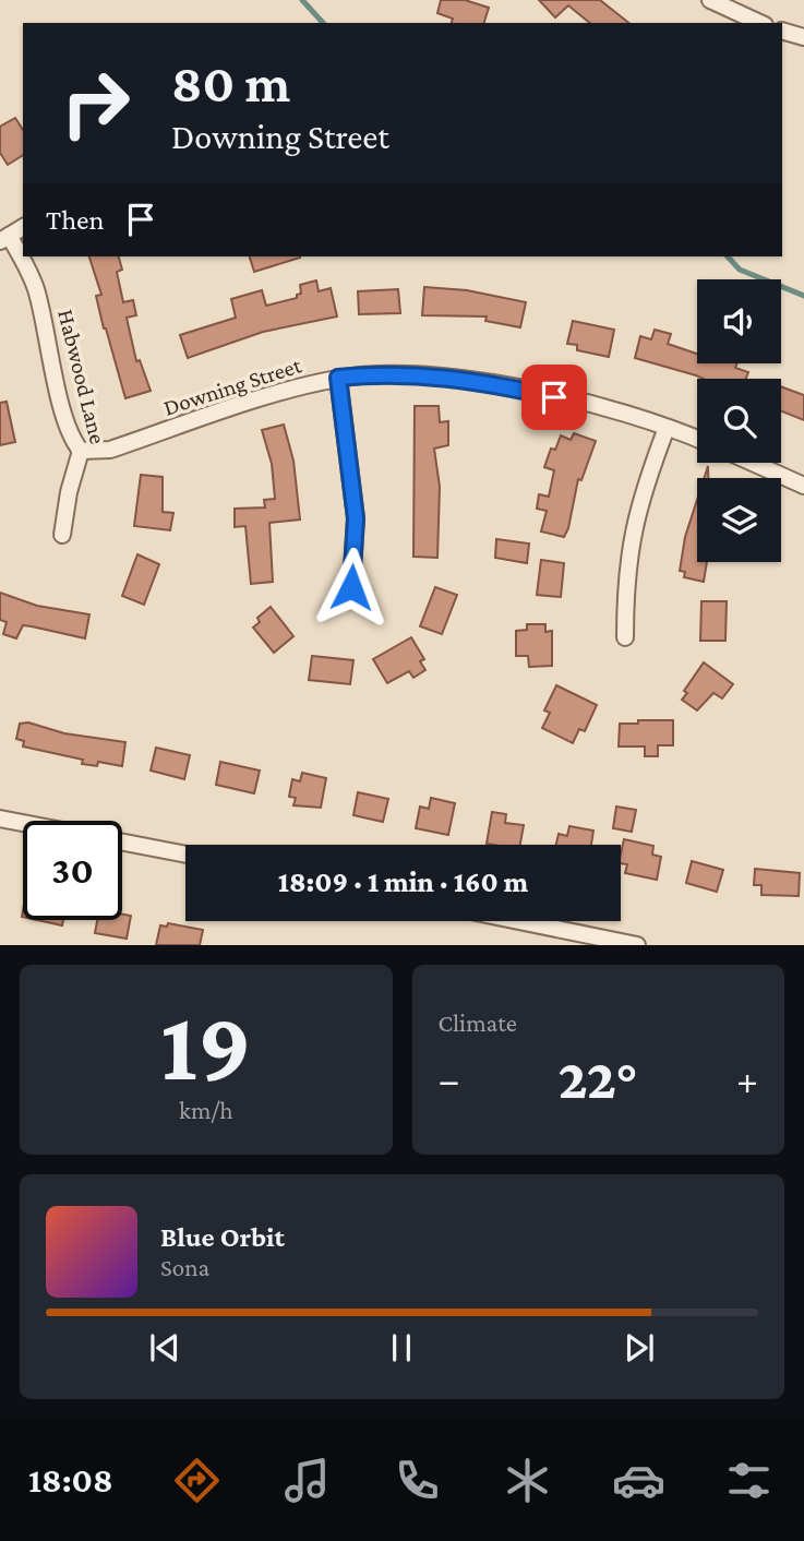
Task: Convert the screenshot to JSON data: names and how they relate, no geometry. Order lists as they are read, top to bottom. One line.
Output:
{"streets":{"street":["Habwood Lane","Downing Street"]},"crossings":[["Habwood Lane","Downing Street"]],"page":{"turn":["80 m","Downing Street"],"then":"Then","limit":"30","trip":"18:09 · 1 min · 160 m","tile":[["19","km/h"],"Climate"],"heat":["−","22°","+"],"song":["Blue Orbit","Sona"],"tabs":"18:08"}}
